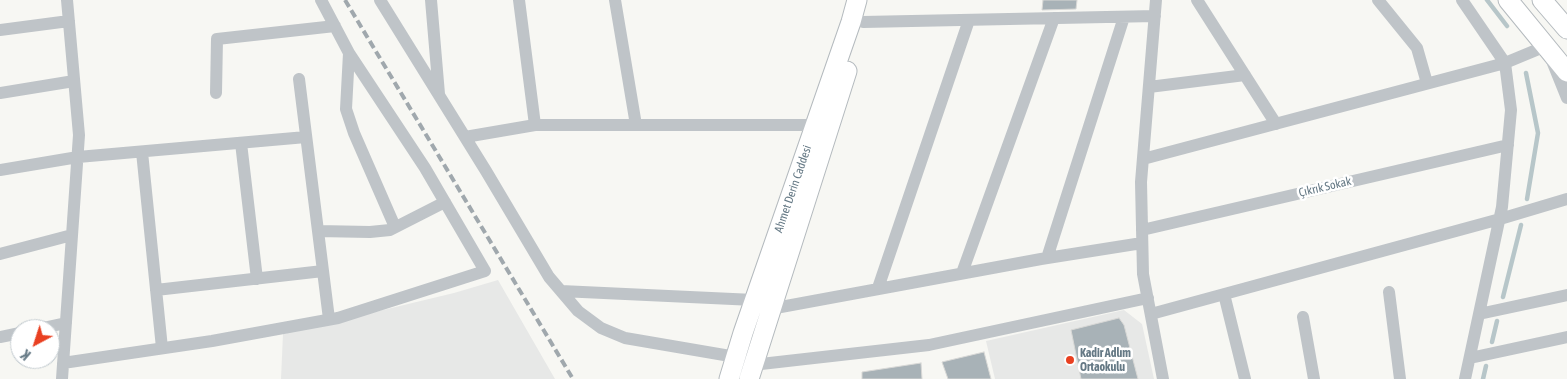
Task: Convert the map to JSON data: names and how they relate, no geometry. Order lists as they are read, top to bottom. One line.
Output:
{"streets":{"main road":["Ahmet Derin Caddesi"],"street":["Çıkrık Sokak"]},"places":["Kadir Adlım Ortaokulu"],"north":"bottom left"}
